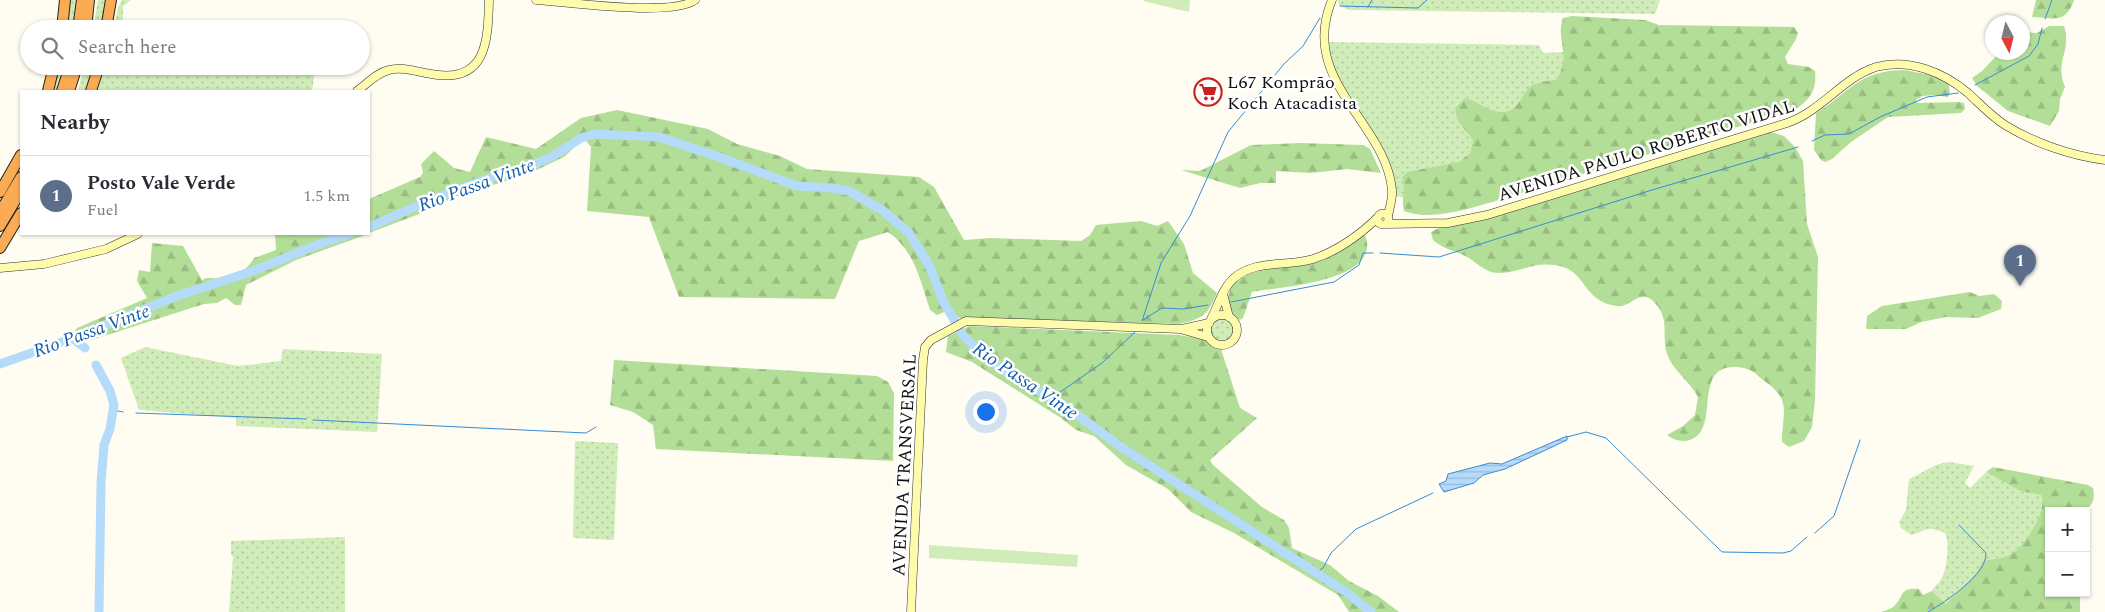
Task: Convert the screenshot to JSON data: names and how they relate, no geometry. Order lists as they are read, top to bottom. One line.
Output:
{"streets":{"main road":["AVENIDA PAULO ROBERTO VIDAL","AVENIDA TRANSVERSAL"]},"water":["Rio Passa Vinte"],"places":{"supermarket":["L67 Komprão Koch Atacadista"]},"north":"bottom","page":{"search":"Search here","heading":"Nearby","list":[{"mark":"1","name":"Posto Vale Verde","note":"Fuel","value":"1.5 km"}],"pins":"1","map_buttons":["+","−"]}}
